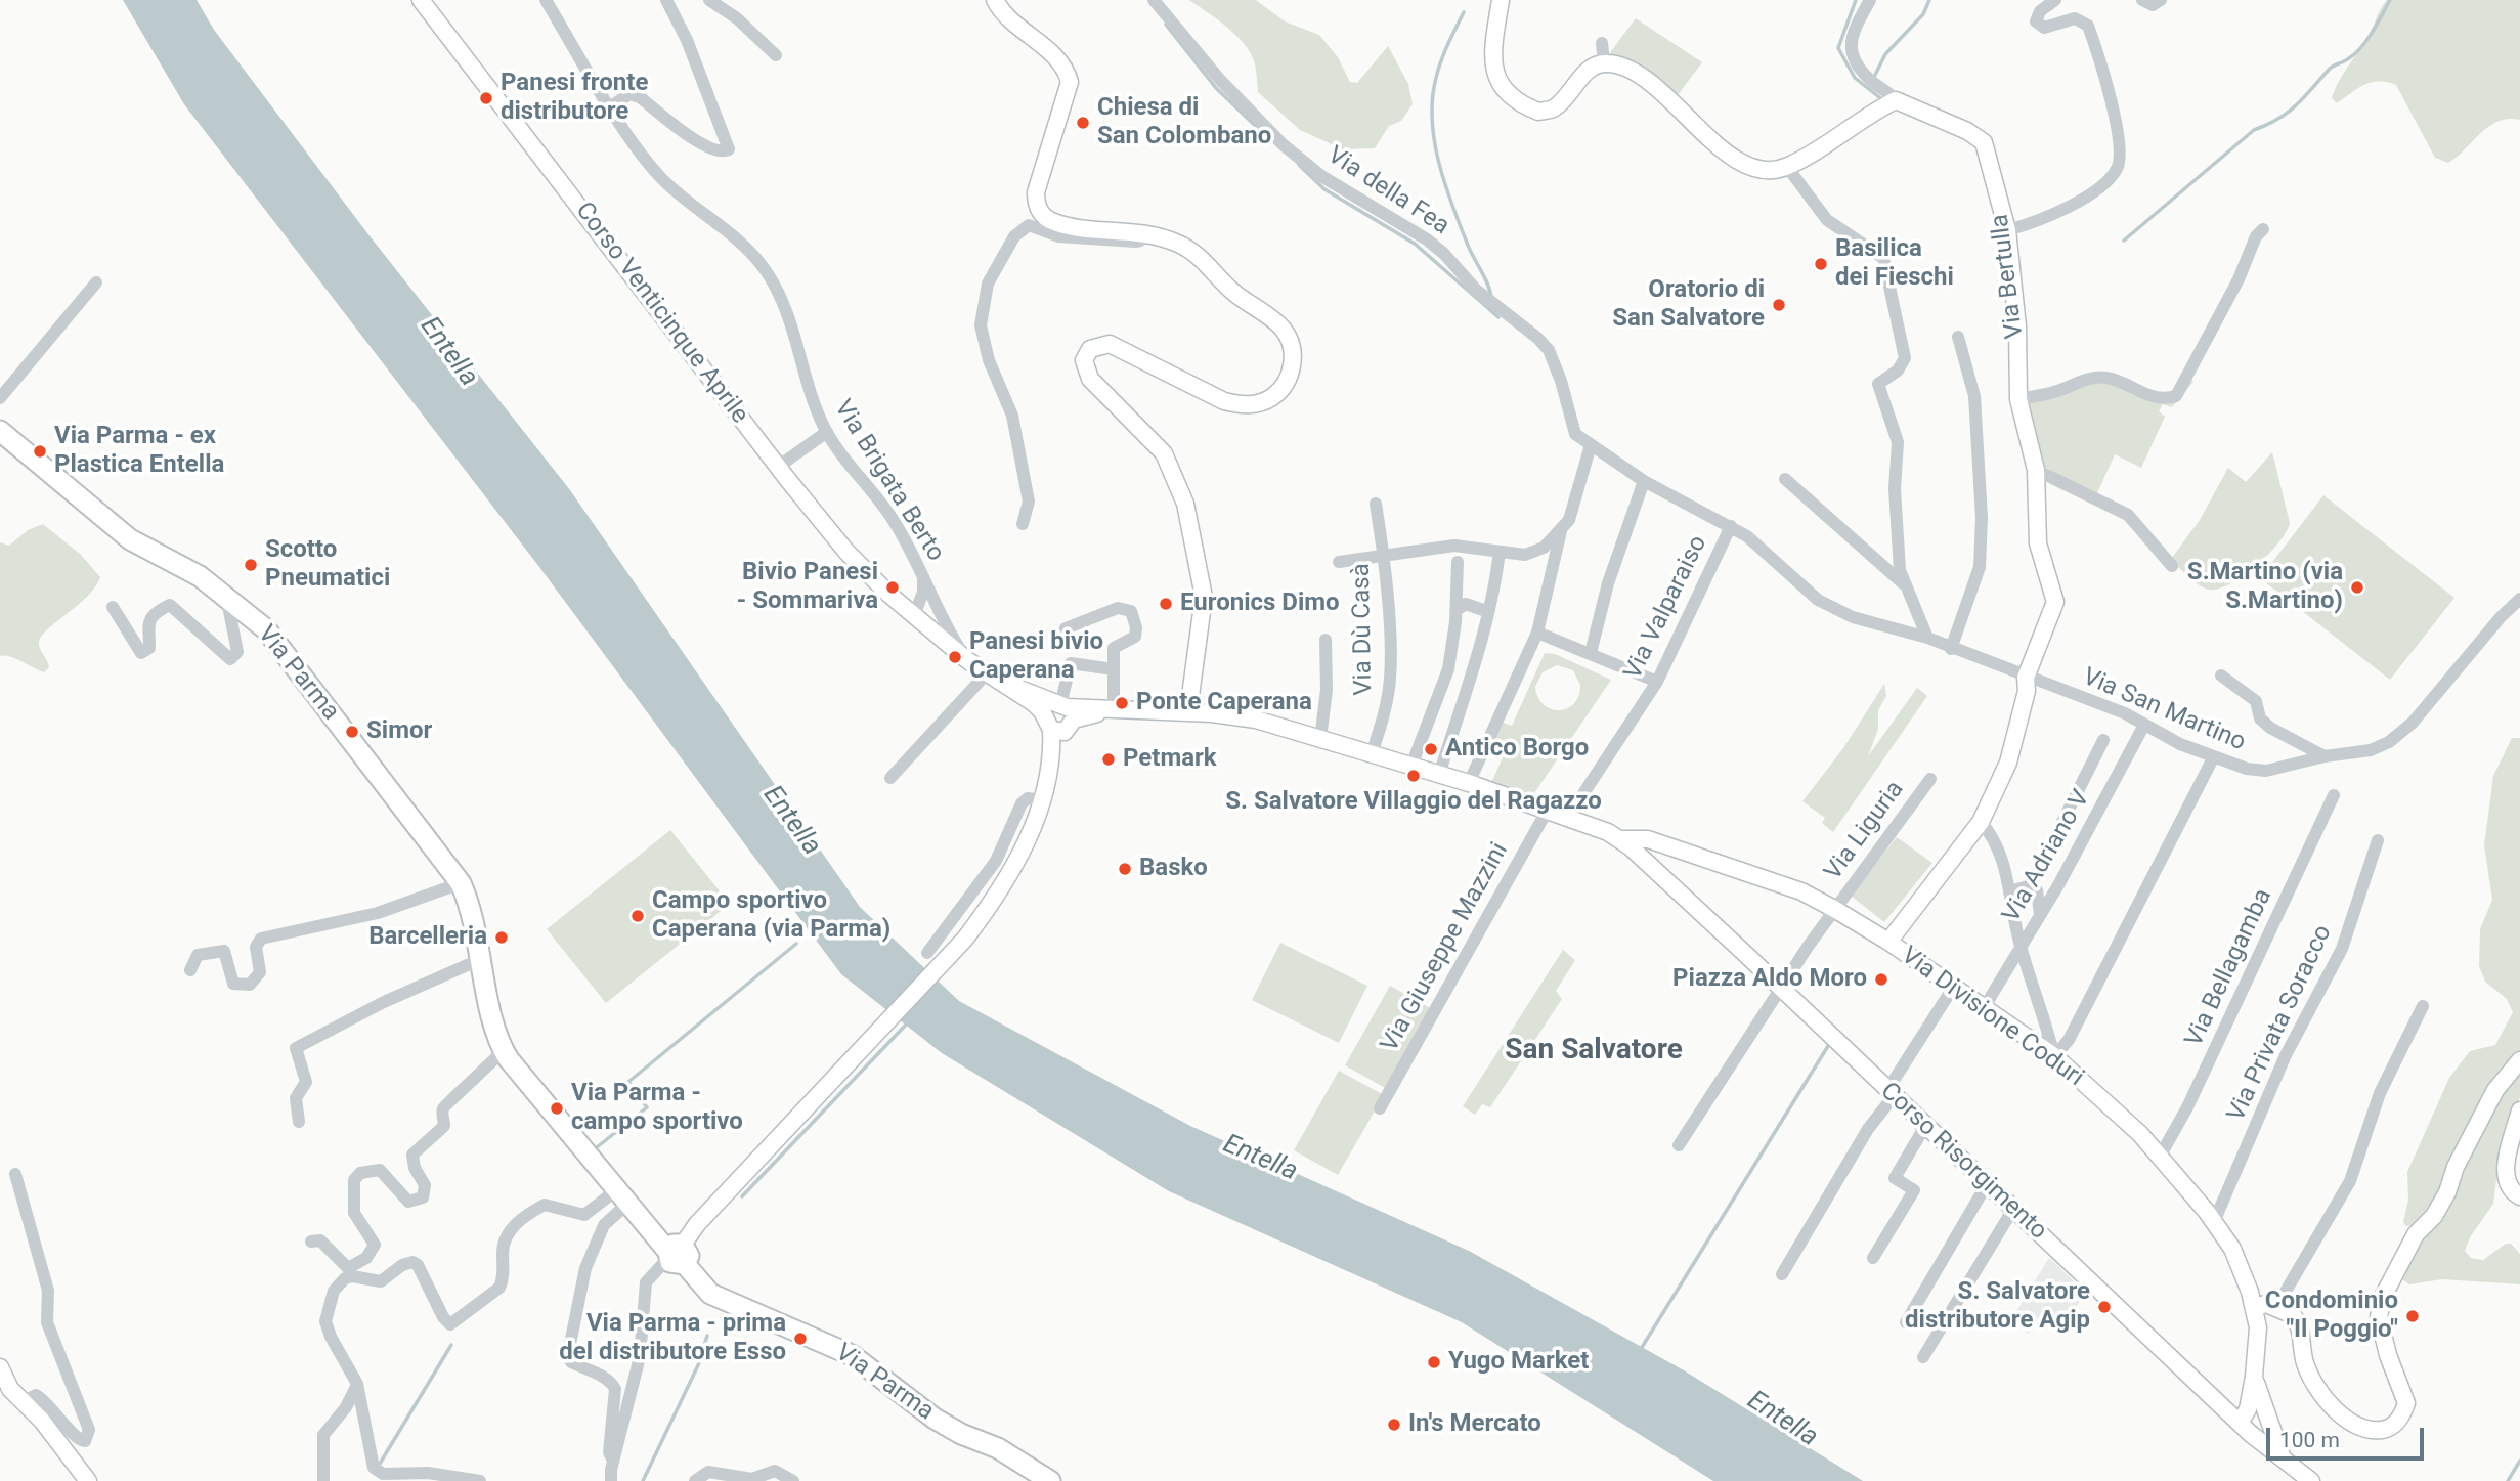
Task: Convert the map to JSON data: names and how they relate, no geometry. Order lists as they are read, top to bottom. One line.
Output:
{"streets":{"main road":["Via Parma"],"street":["Via della Fea","Via Bertulla","Corso Venticinque Aprile","Via Brigata Berto","Via Valparaiso","Via Dù Casà","Via San Martino","Via Liguria","Via Adriano V","Via Giuseppe Mazzini","Via Bellagamba","Via Divisione Coduri","Via Privata Soracco","Corso Risorgimento"]},"crossings":[["Via della Fea","Via Valparaiso"],["Via della Fea","Via San Martino"],["Via Bertulla","Via San Martino"],["Via Bertulla","Via Divisione Coduri"],["Corso Venticinque Aprile","Via Brigata Berto"],["Corso Venticinque Aprile","Via Valparaiso"],["Corso Venticinque Aprile","Via Dù Casà"],["Corso Venticinque Aprile","Via Giuseppe Mazzini"],["Corso Venticinque Aprile","Via Divisione Coduri"],["Corso Venticinque Aprile","Corso Risorgimento"],["Via San Martino","Via Adriano V"],["Via Liguria","Via Divisione Coduri"],["Via Liguria","Corso Risorgimento"],["Via Adriano V","Via Divisione Coduri"],["Via Bellagamba","Via Divisione Coduri"],["Via Divisione Coduri","Via Privata Soracco"],["Via Divisione Coduri","Corso Risorgimento"]],"districts":["San Salvatore"],"water":["Entella"],"places":["Panesi fronte distributore","Chiesa di San Colombano","Basilica dei Fieschi","Oratorio di San Salvatore","Via Parma - ex Plastica Entella","Scotto Pneumatici","Bivio Panesi - Sommariva","S.Martino (via S.Martino)","Euronics Dimo","Panesi bivio Caperana","Ponte Caperana","Simor","Antico Borgo","Petmark","S. Salvatore Villaggio del Ragazzo","Basko","Campo sportivo Caperana (via Parma)","Barcelleria","Piazza Aldo Moro","Via Parma - campo sportivo","S. Salvatore distributore Agip","Condominio \"Il Poggio\"","Via Parma - prima del distributore Esso","Yugo Market","In's Mercato"],"scale_bar":"100 m"}
